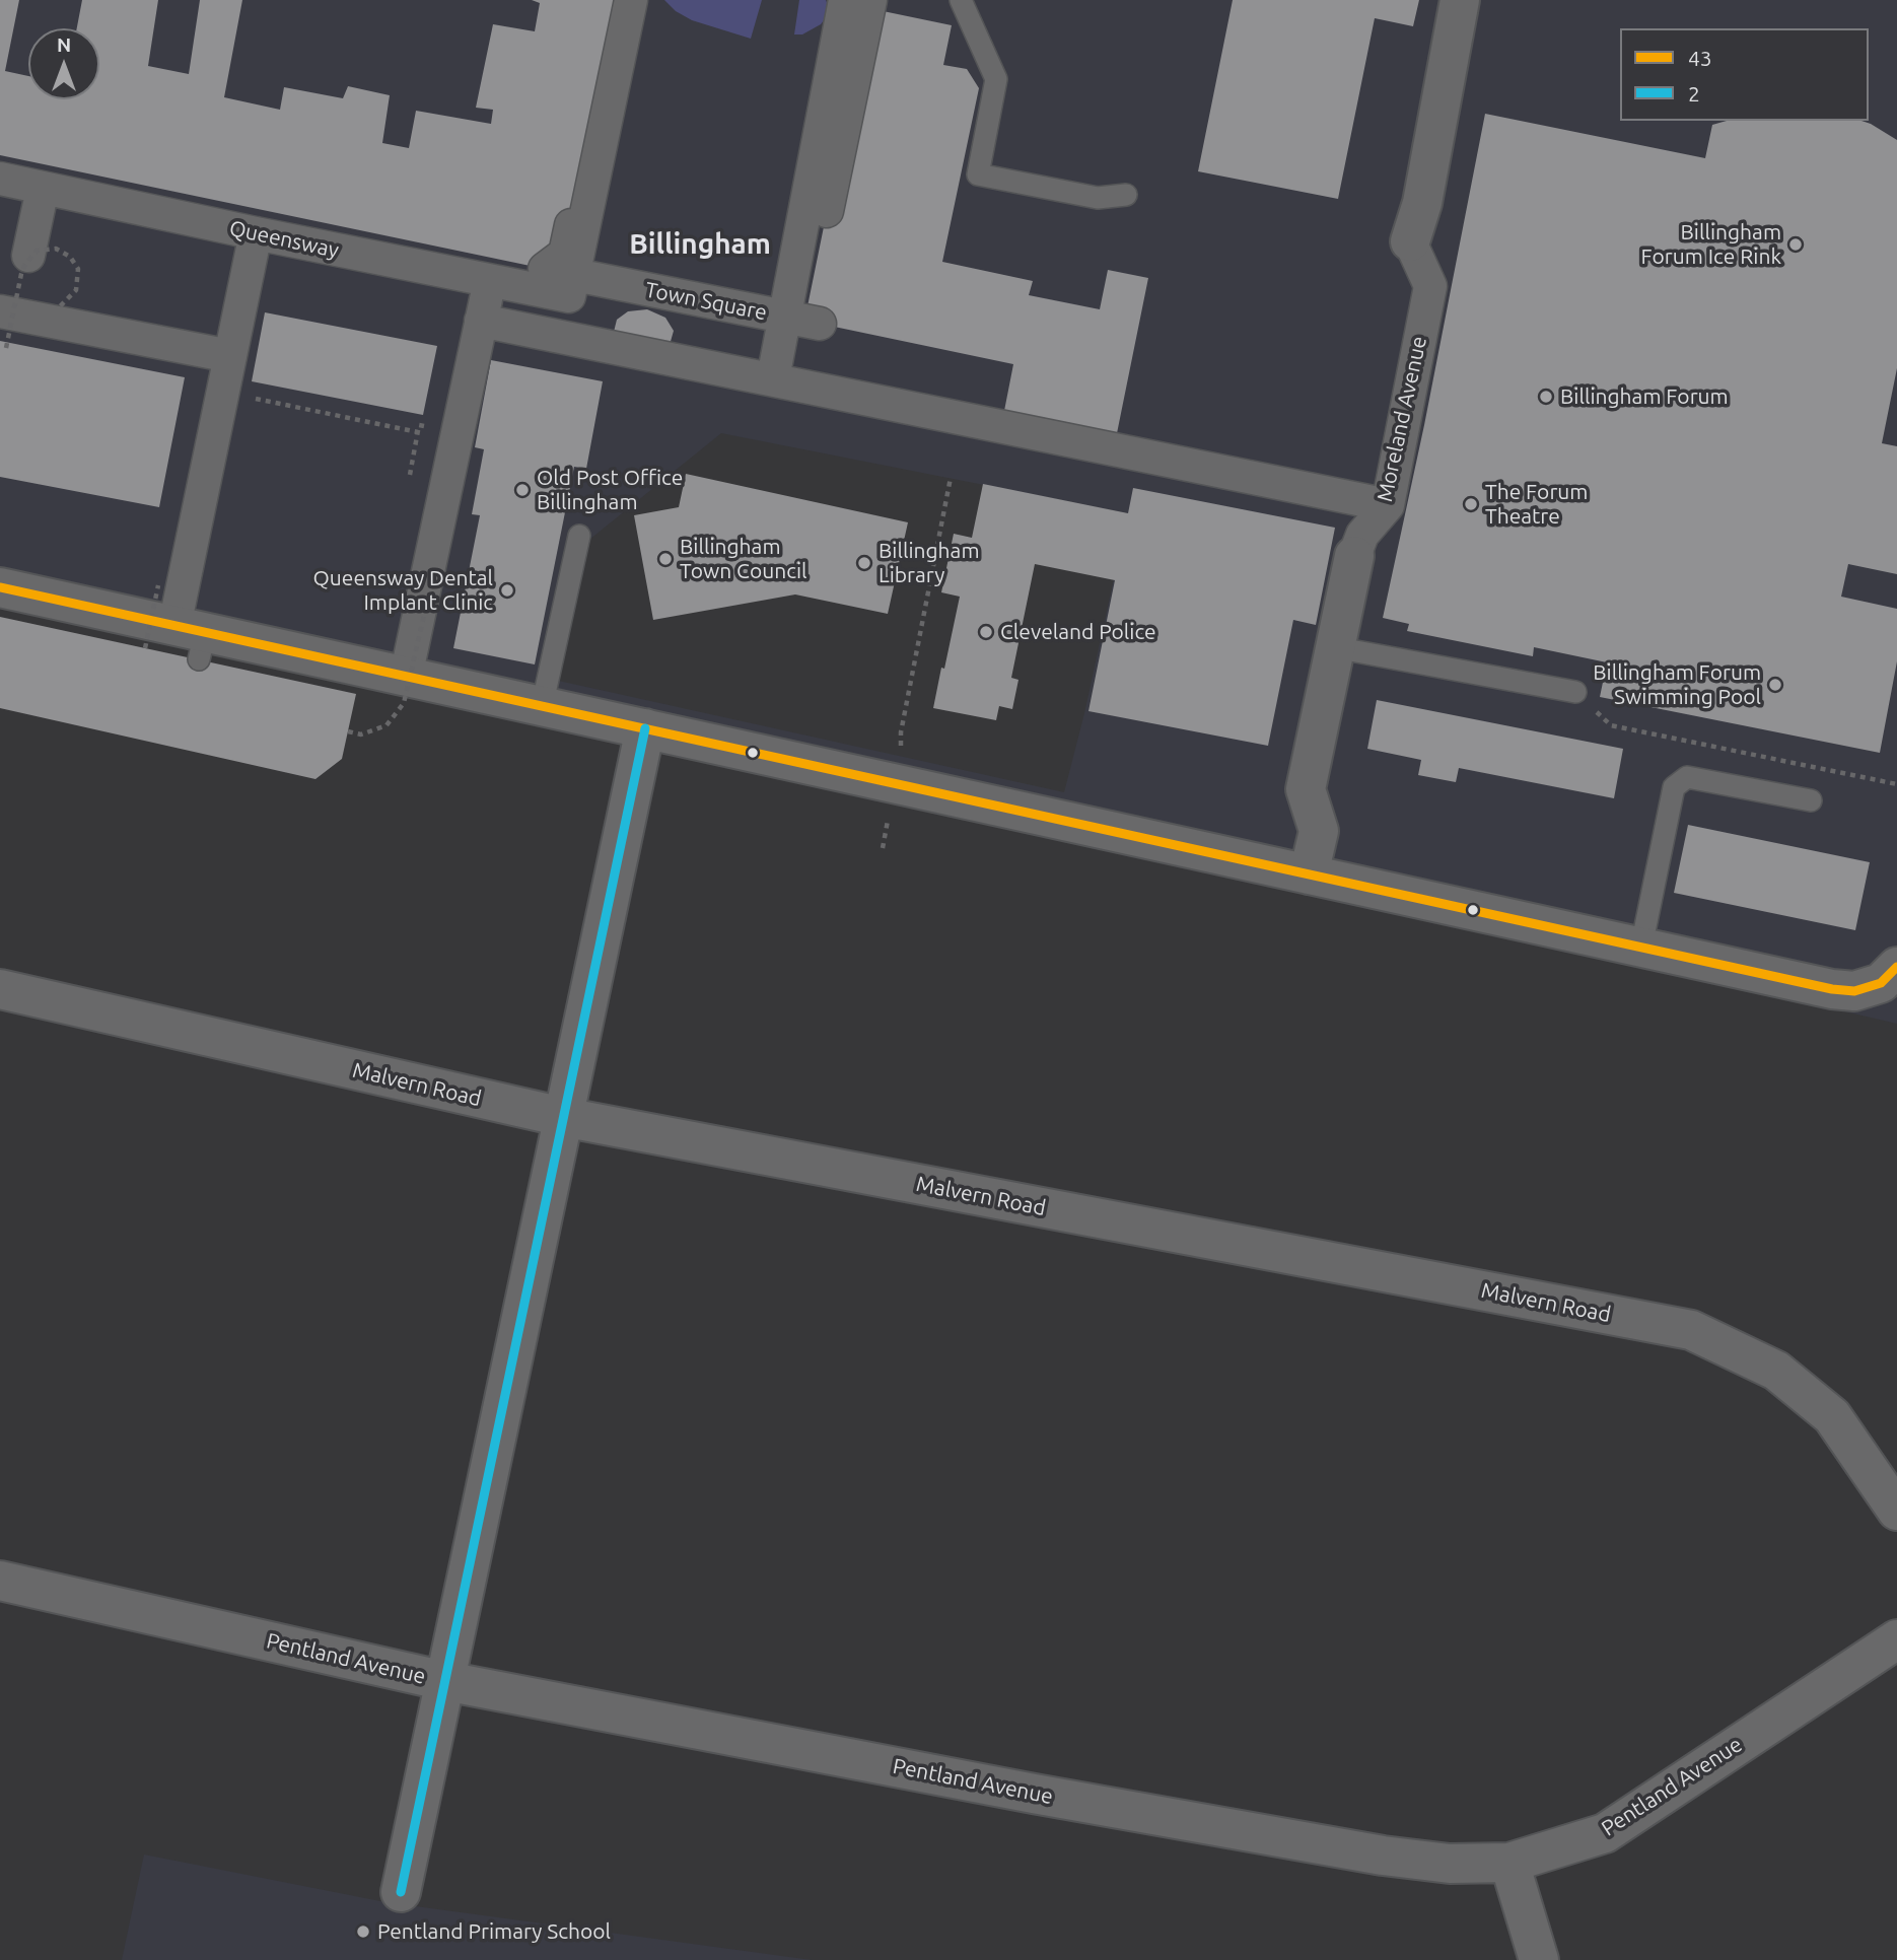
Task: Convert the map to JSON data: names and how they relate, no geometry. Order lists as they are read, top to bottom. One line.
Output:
{"streets":{"street":["Queensway","Town Square","Moreland Avenue","Malvern Road","Pentland Avenue"]},"crossings":[["Queensway","Town Square"]],"districts":["Billingham"],"places":["Billingham Forum Ice Rink","Billingham Forum","Old Post Office Billingham","The Forum Theatre","Billingham Town Council","Billingham Library","Queensway Dental Implant Clinic","Cleveland Police","Billingham Forum Swimming Pool","Pentland Primary School"],"lines":["transit line 43","transit line 2"],"legend":["43","2"],"north":"top"}
